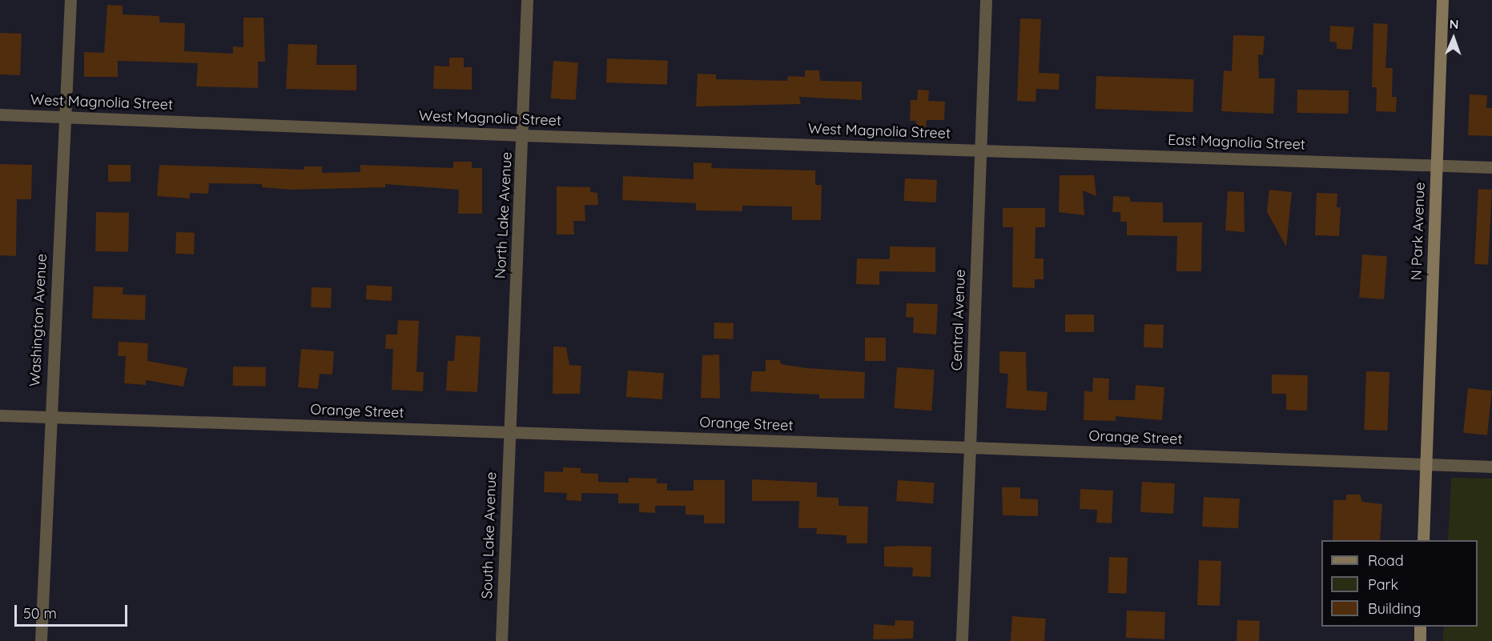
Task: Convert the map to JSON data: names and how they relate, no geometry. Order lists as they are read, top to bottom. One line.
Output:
{"streets":{"main road":["N Park Avenue"],"street":["West Magnolia Street","East Magnolia Street","North Lake Avenue","Washington Avenue","Central Avenue","Orange Street","South Lake Avenue"]},"crossings":[["West Magnolia Street","East Magnolia Street"],["West Magnolia Street","North Lake Avenue"],["West Magnolia Street","Washington Avenue"],["West Magnolia Street","Central Avenue"],["East Magnolia Street","N Park Avenue"],["East Magnolia Street","Central Avenue"],["North Lake Avenue","Orange Street"],["North Lake Avenue","South Lake Avenue"],["N Park Avenue","Orange Street"],["Washington Avenue","Orange Street"],["Central Avenue","Orange Street"],["Orange Street","South Lake Avenue"]],"legend":["Road","Park","Building"],"scale_bar":"50 m","north":"top"}
